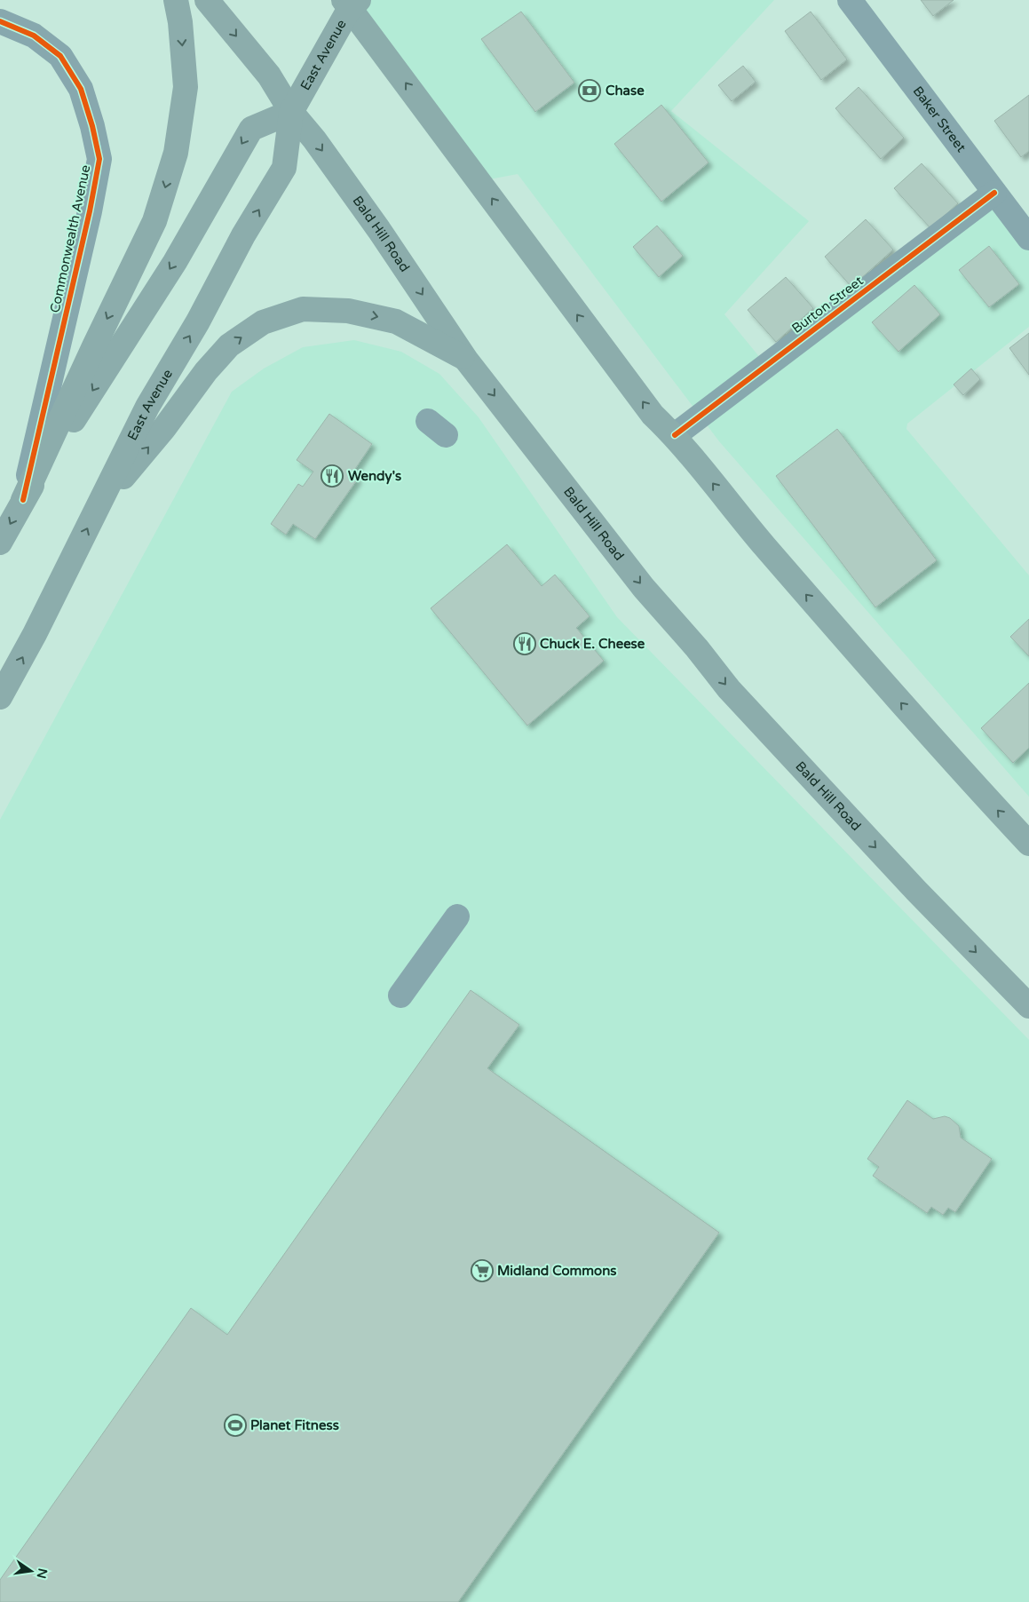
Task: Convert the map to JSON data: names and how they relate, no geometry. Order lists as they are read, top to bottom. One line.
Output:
{"streets":{"main road":["East Avenue","Bald Hill Road"],"street":["Baker Street","Commonwealth Avenue","Burton Street"]},"crossings":[["East Avenue","Bald Hill Road"],["Baker Street","Burton Street"]],"places":{"bank":["Chase"],"restaurant":["Wendy's","Chuck E. Cheese"],"supermarket":["Midland Commons"],"sports":["Planet Fitness"]},"north":"right"}
